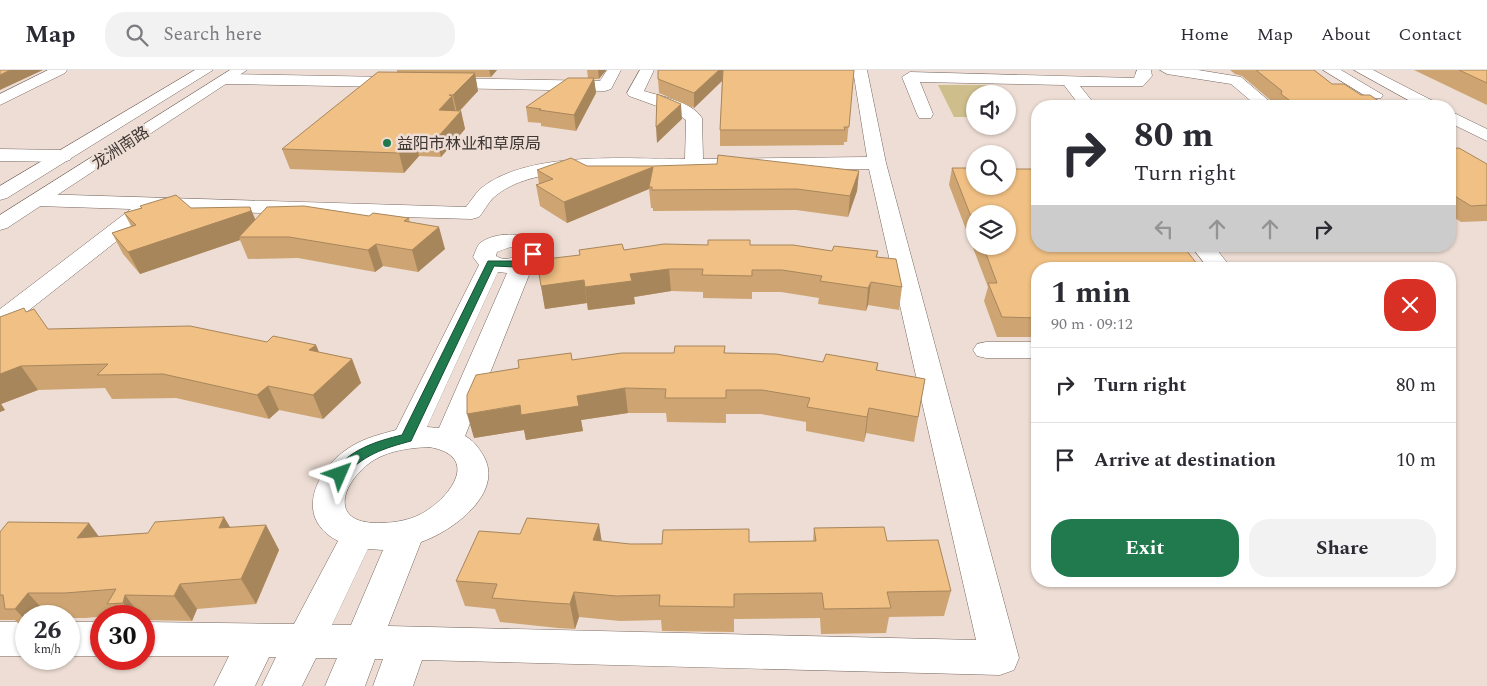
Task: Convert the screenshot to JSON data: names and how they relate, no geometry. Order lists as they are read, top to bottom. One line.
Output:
{"streets":{"street":["龙洲南路"]},"places":["益阳市林业和草原局"],"page":{"header":"Map","search":"Search here","nav":["Home","Map","About","Contact"],"turn":["80 m","Turn right"],"heading":["1 min","90 m · 09:12"],"list":[{"name":"Turn right","value":"80 m"},{"name":"Arrive at destination","value":"10 m"}],"buttons":["Exit","Share"],"speed":"26 km/h","limit":"30"}}
